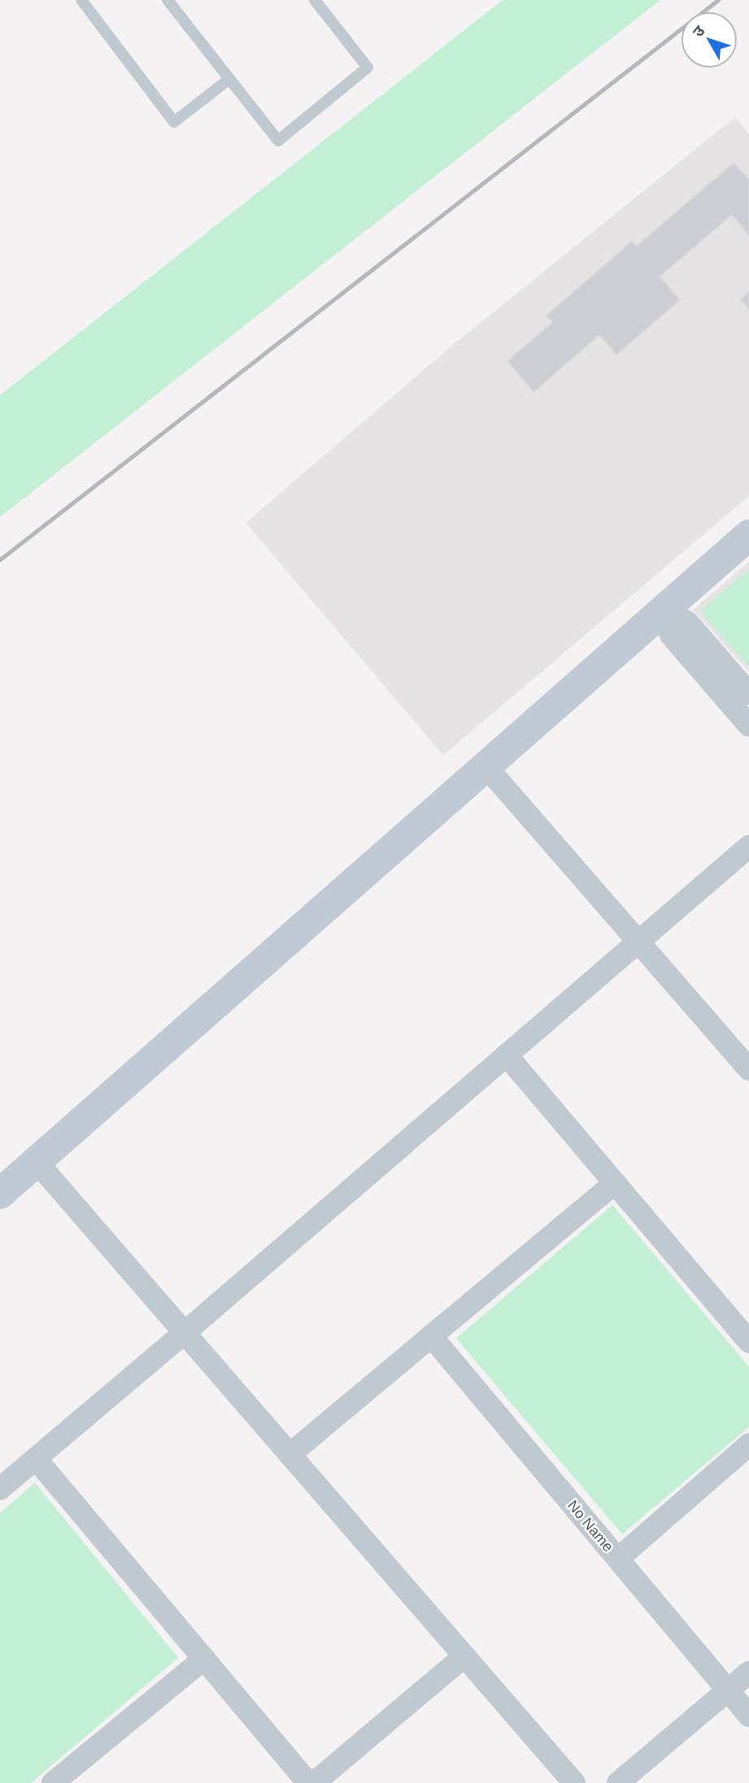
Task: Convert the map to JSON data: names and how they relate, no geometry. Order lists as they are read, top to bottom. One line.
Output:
{"streets":{"street":["No Name"]},"north":"top left"}
